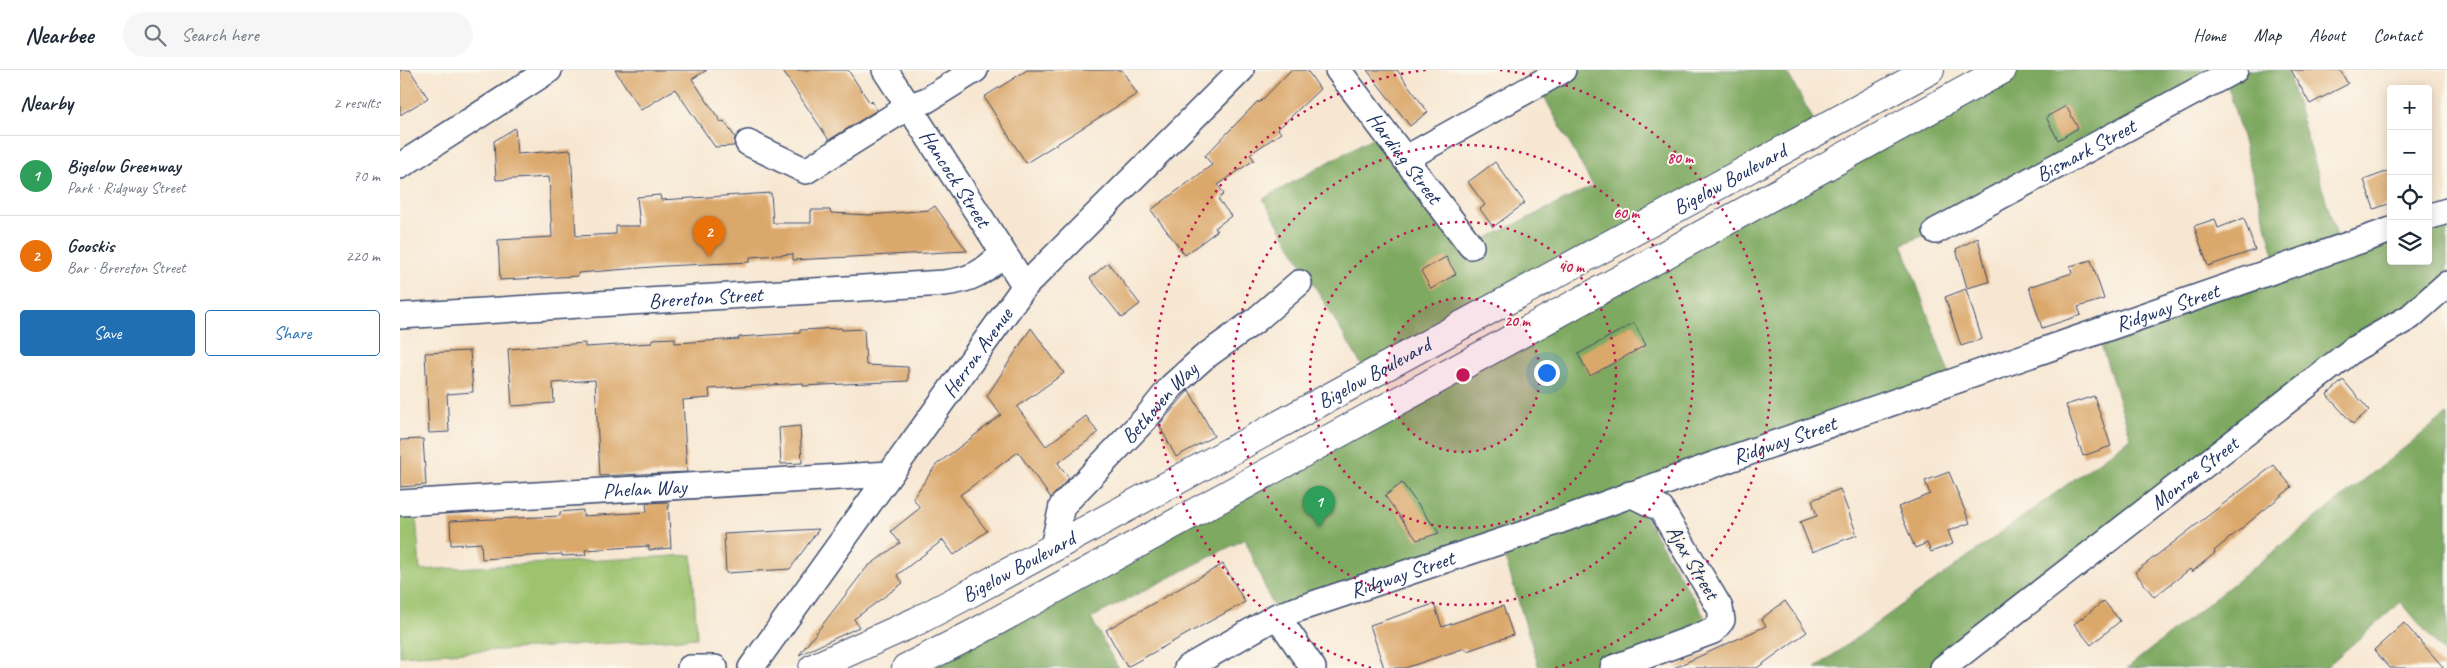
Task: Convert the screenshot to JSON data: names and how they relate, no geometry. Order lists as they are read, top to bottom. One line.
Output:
{"streets":{"main road":["Bigelow Boulevard"],"street":["Bismark Street","Harding Street","Hancock Street","Brereton Street","Ridgway Street","Herron Avenue","Bethoven Way","Monroe Street","Phelan Way","Ajax Street"]},"crossings":[["Hancock Street","Brereton Street"],["Hancock Street","Herron Avenue"],["Bigelow Boulevard","Bethoven Way"],["Ridgway Street","Ajax Street"],["Herron Avenue","Phelan Way"]],"page":{"header":"Nearbee","search":"Search here","nav":["Home","Map","About","Contact"],"heading":["Nearby","2 results"],"map_buttons":["+","−"],"list":[{"mark":"1","name":"Bigelow Greenway","note":"Park · Ridgway Street","value":"70 m"},{"mark":"2","name":"Gooskis","note":"Bar · Brereton Street","value":"220 m"}],"pins":["2","1"],"buttons":["Save","Share"]},"rings":["80 m","60 m","40 m","20 m"]}
